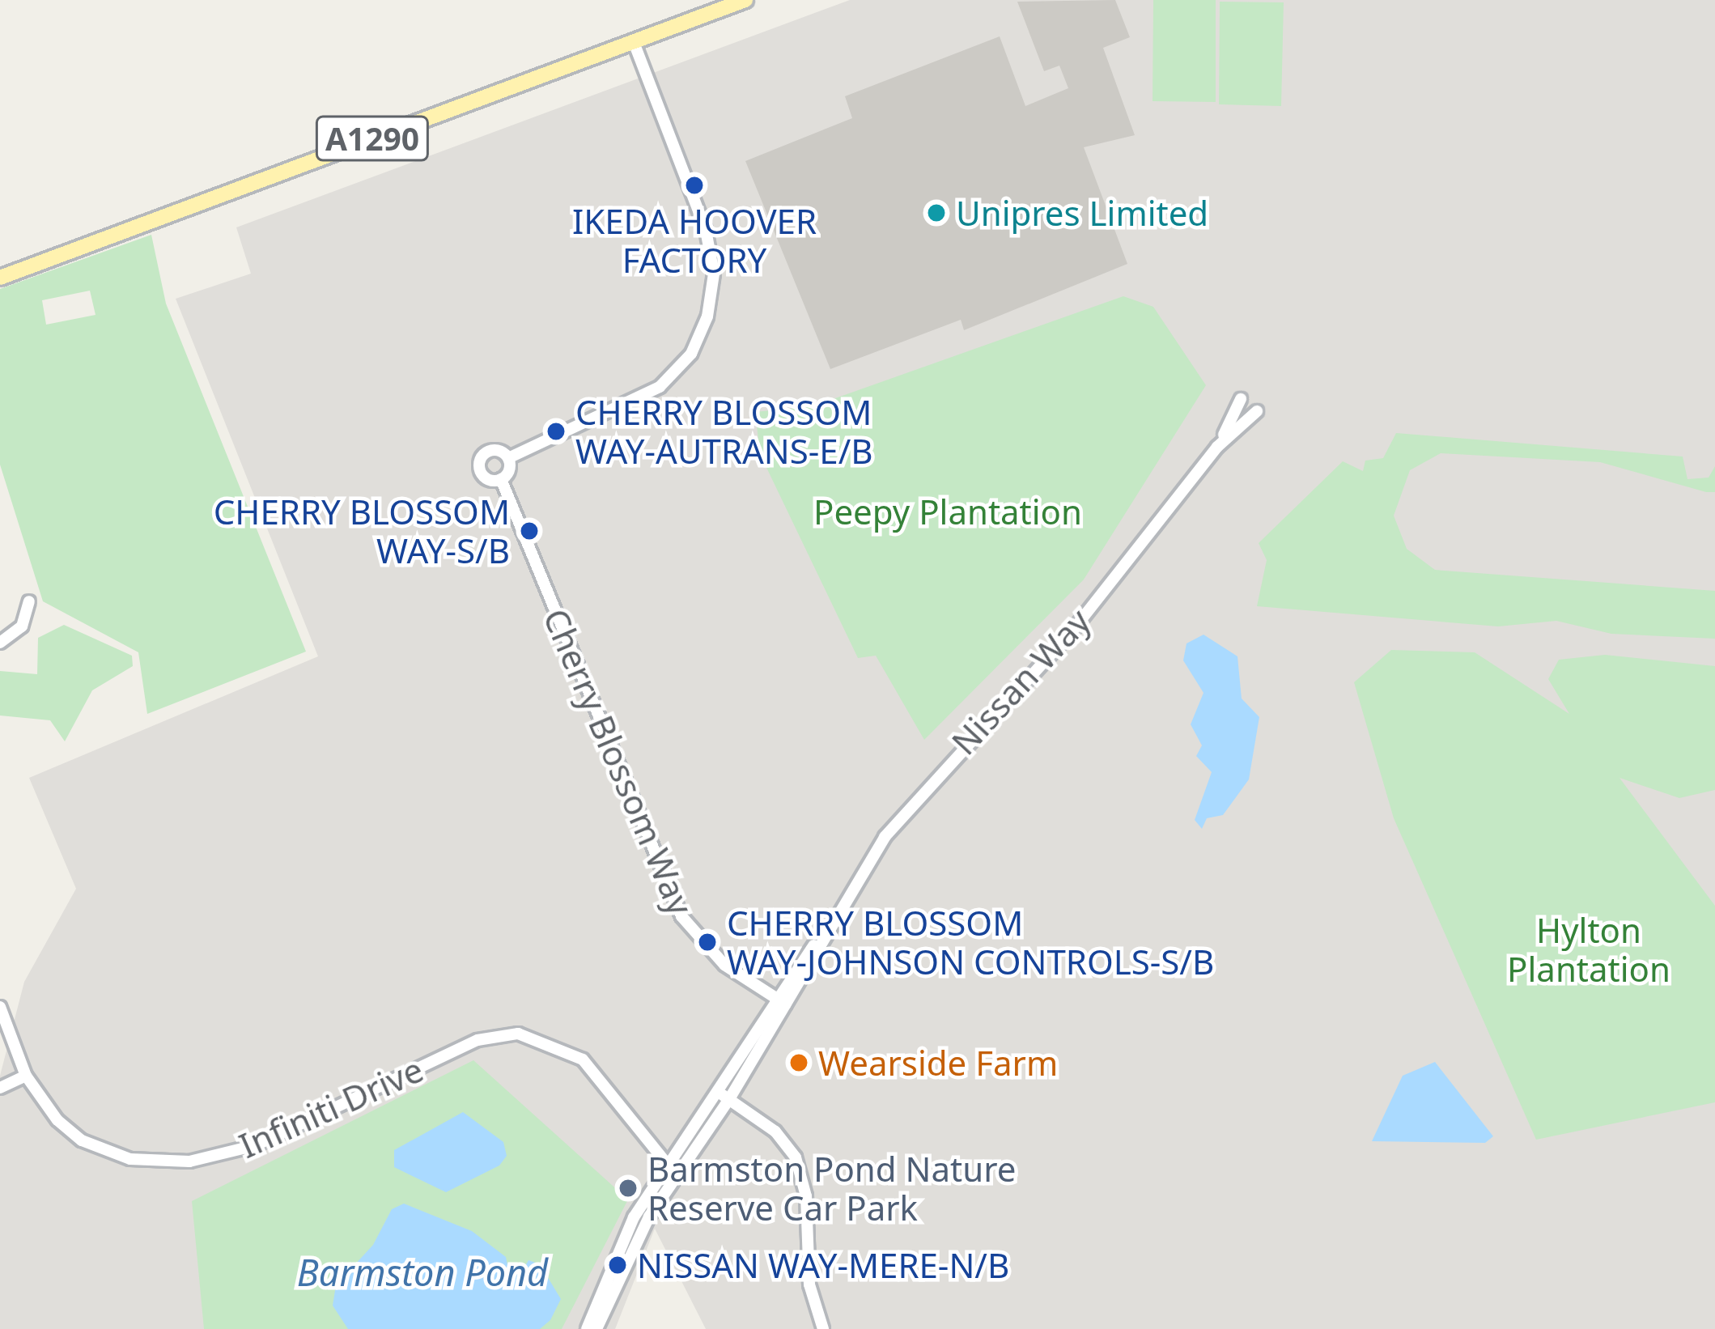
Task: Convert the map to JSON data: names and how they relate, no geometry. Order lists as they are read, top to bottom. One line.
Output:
{"streets":{"main road":["A1290"],"street":["Nissan Way","Cherry Blossom Way","Infiniti Drive"]},"crossings":[["A1290","Cherry Blossom Way"],["Nissan Way","Cherry Blossom Way"],["Nissan Way","Infiniti Drive"]],"water":["Barmston Pond"],"parks":["Peepy Plantation","Hylton Plantation"],"places":["IKEDA HOOVER FACTORY","Unipres Limited","CHERRY BLOSSOM WAY-AUTRANS-E/B","CHERRY BLOSSOM WAY-S/B","CHERRY BLOSSOM WAY-JOHNSON CONTROLS-S/B","Wearside Farm","Barmston Pond Nature Reserve Car Park","NISSAN WAY-MERE-N/B"]}
